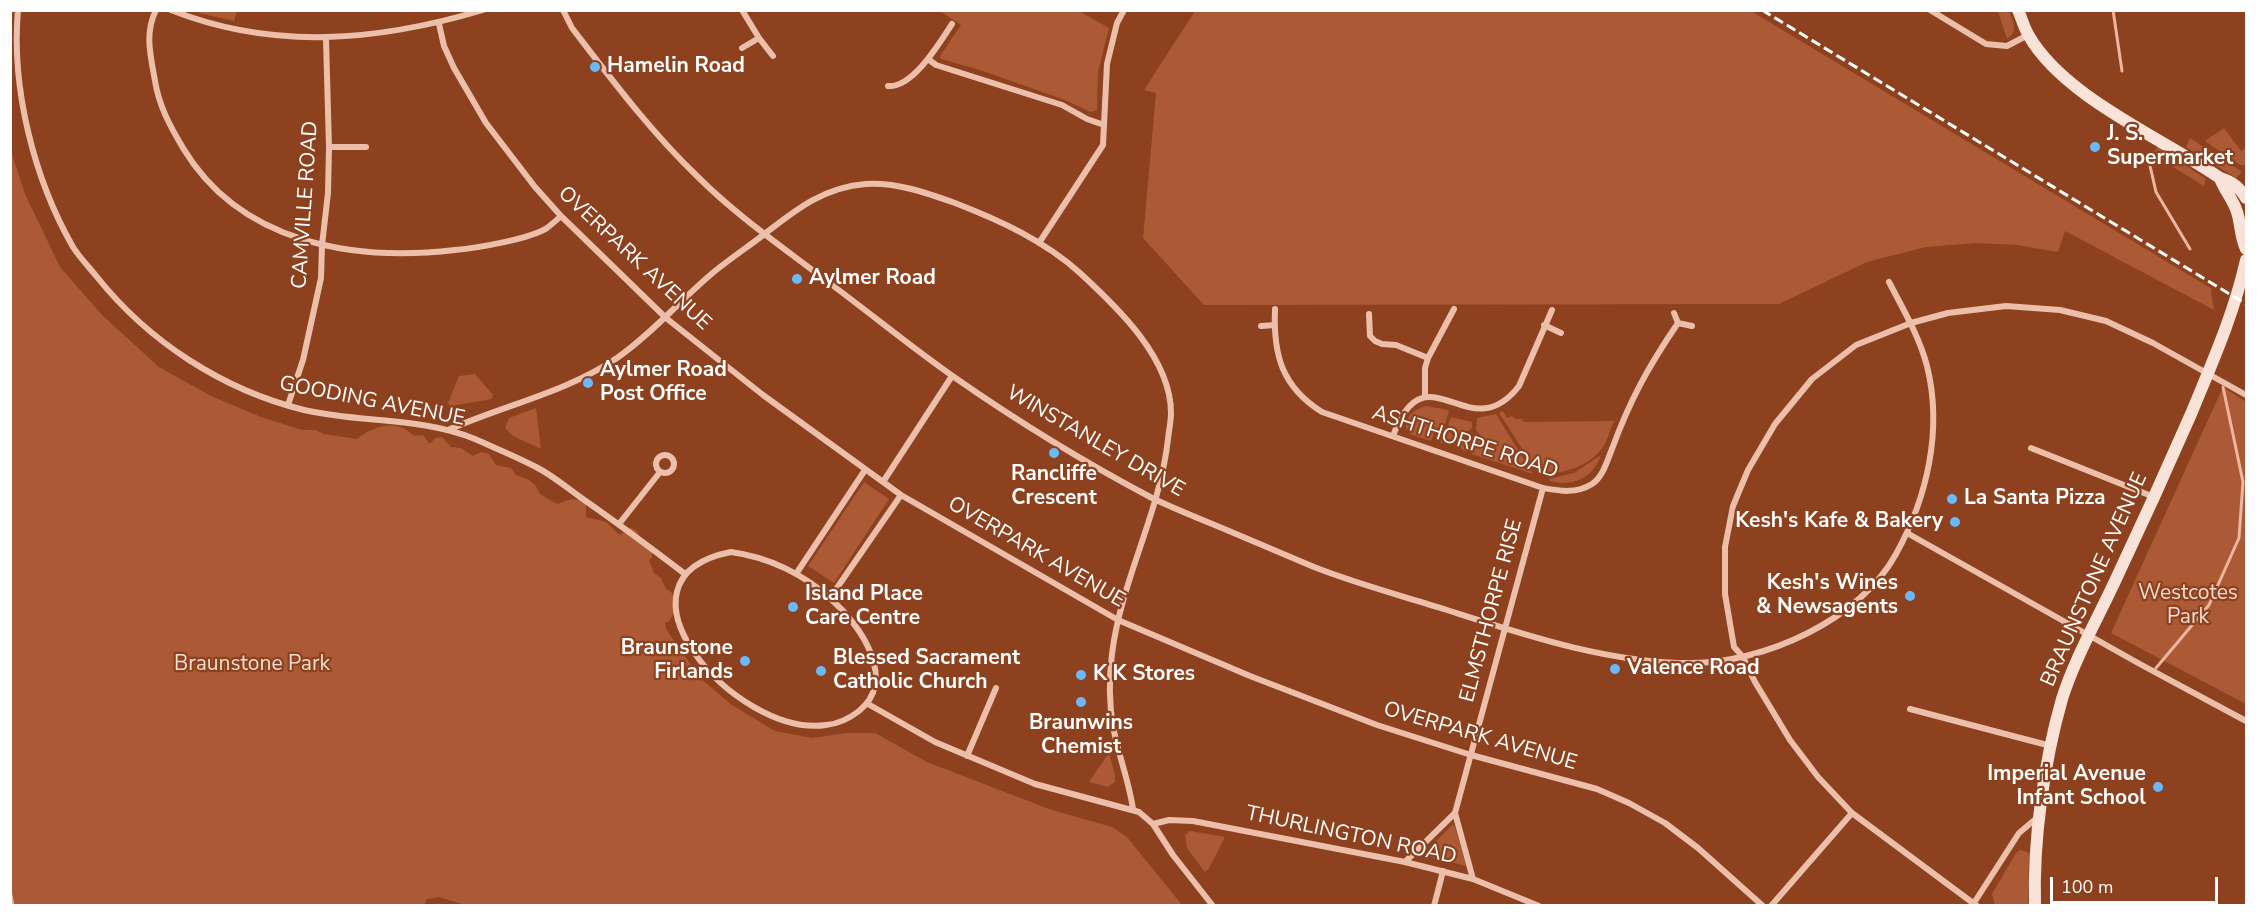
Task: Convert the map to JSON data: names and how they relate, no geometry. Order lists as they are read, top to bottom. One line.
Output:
{"streets":{"street":["CAMVILLE ROAD","OVERPARK AVENUE","GOODING AVENUE","WINSTANLEY DRIVE","ASHTHORPE ROAD","BRAUNSTONE AVENUE","ELMSTHORPE RISE","THURLINGTON ROAD"]},"crossings":[["CAMVILLE ROAD","GOODING AVENUE"],["OVERPARK AVENUE","ELMSTHORPE RISE"],["WINSTANLEY DRIVE","ELMSTHORPE RISE"],["ASHTHORPE ROAD","ELMSTHORPE RISE"]],"parks":["Westcotes Park","Braunstone Park"],"places":["Hamelin Road","J. S. Supermarket","Aylmer Road","Aylmer Road Post Office","Rancliffe Crescent","La Santa Pizza","Kesh's Kafe & Bakery","Kesh's Wines & Newsagents","Island Place Care Centre","Braunstone Firlands","Valence Road","Blessed Sacrament Catholic Church","K K Stores","Braunwins Chemist","Imperial Avenue Infant School"],"scale_bar":"100 m"}
